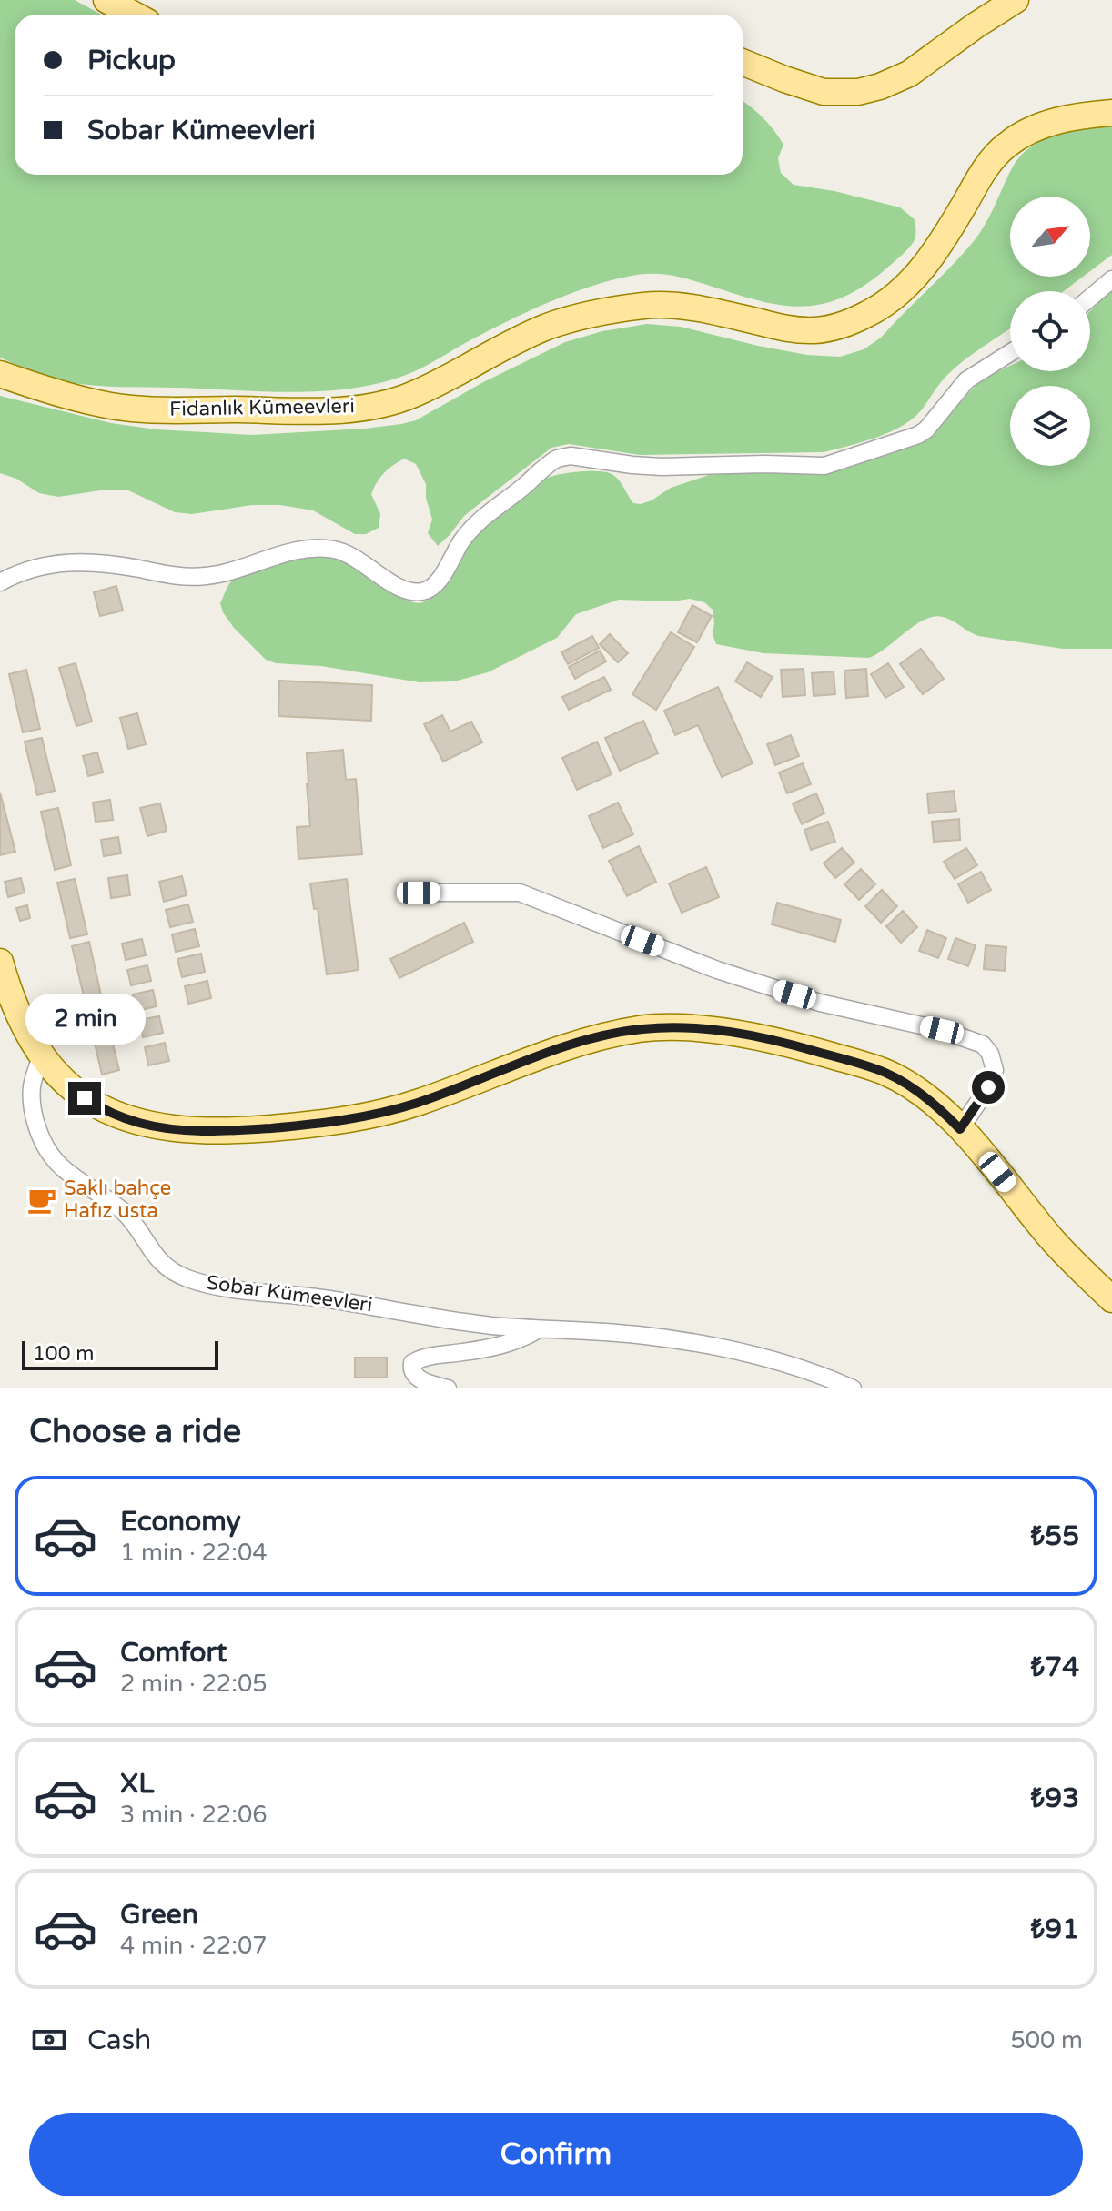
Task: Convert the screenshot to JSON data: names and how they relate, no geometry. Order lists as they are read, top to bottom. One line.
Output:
{"streets":{"main road":["Fidanlık Kümeevleri"],"street":["Sobar Kümeevleri"]},"places":{"cafe":["Saklı bahçe Hafız usta"]},"scale_bar":"100 m","north":"top right","page":{"banner":["Pickup","Sobar Kümeevleri"],"bubble":"2 min","scale":"100 m","heading":"Choose a ride","list":[{"name":"Economy","note":"1 min · 22:04","value":"₺55"},{"name":"Comfort","note":"2 min · 22:05","value":"₺74"},{"name":"XL","note":"3 min · 22:06","value":"₺93"},{"name":"Green","note":"4 min · 22:07","value":"₺91"}],"pay":["Cash","500 m"],"buttons":"Confirm"}}
